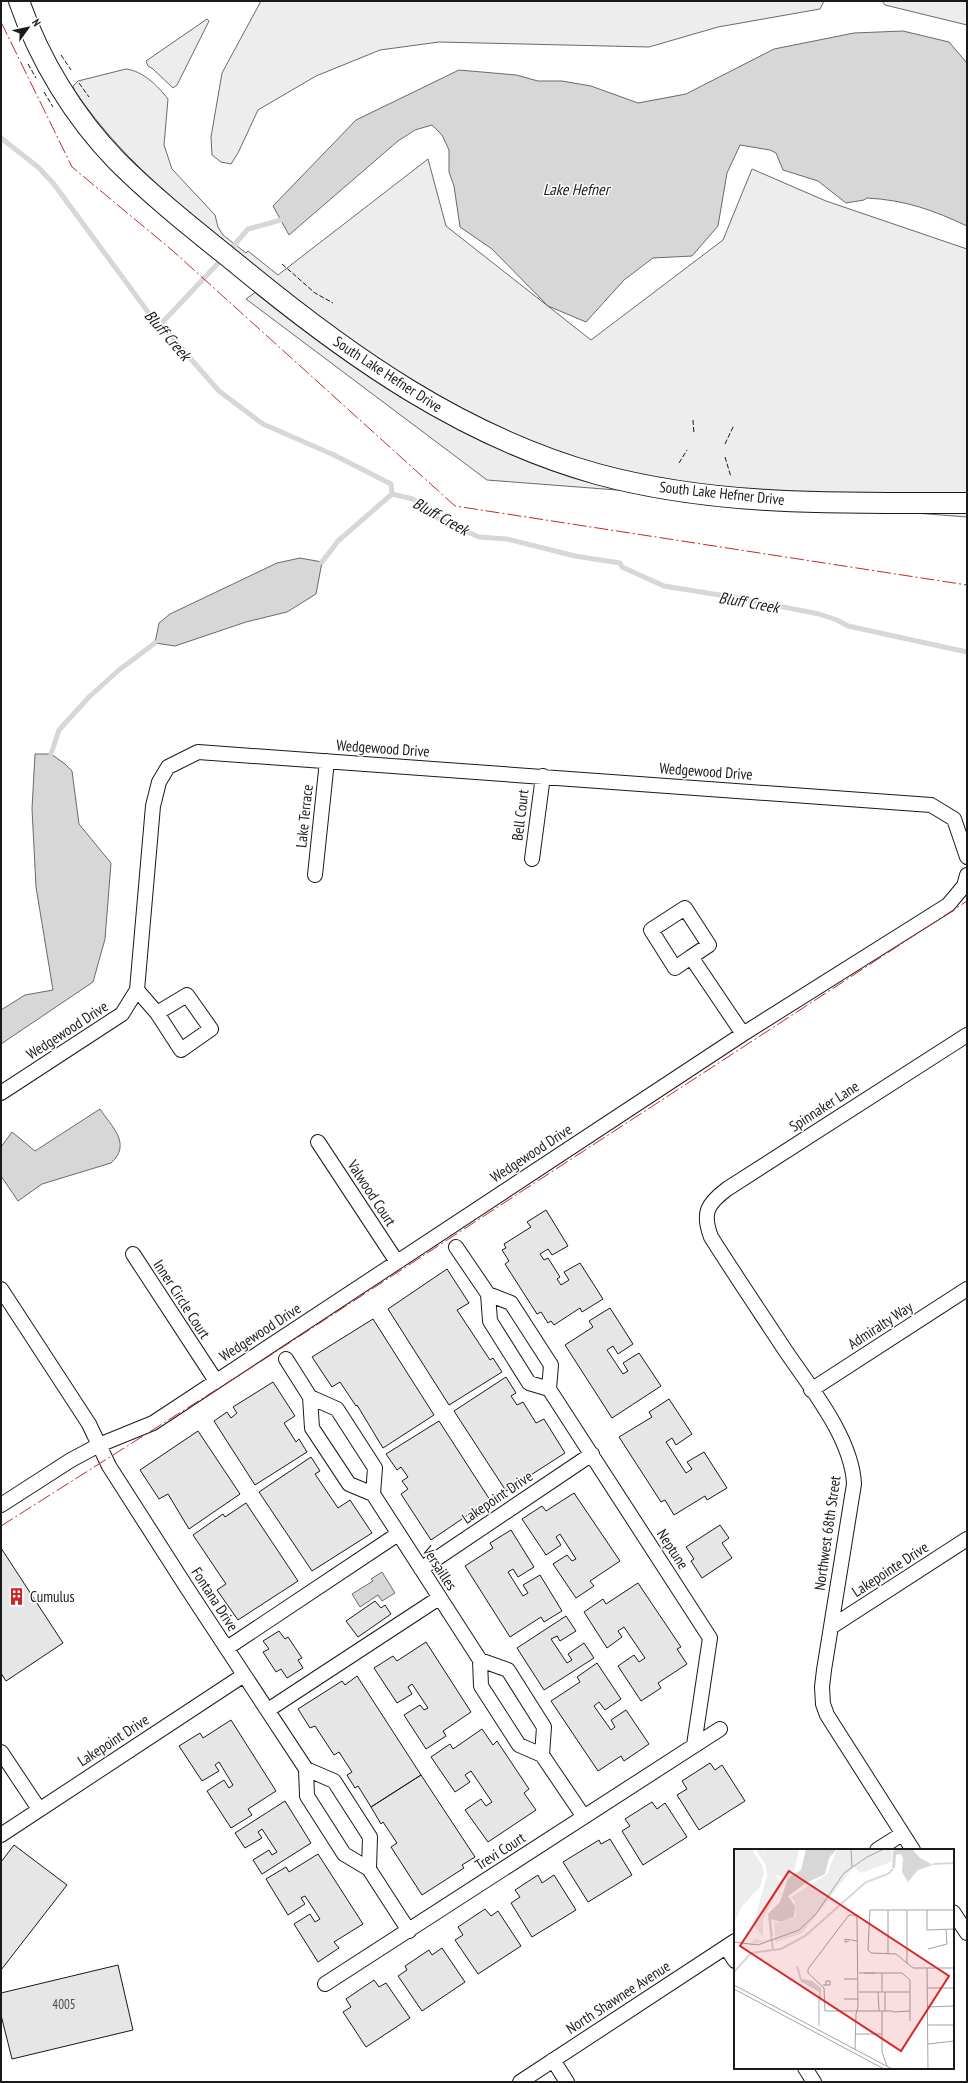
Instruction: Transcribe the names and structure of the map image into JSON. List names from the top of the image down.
{
  "streets": {
    "street": [
      "South Lake Hefner Drive",
      "Wedgewood Drive",
      "Bell Court",
      "Lake Terrace",
      "Spinnaker Lane",
      "Valwood Court",
      "Inner Circle Court",
      "Admiralty Way",
      "Lakepoint Drive",
      "Northwest 68th Street",
      "Neptune",
      "Versailles",
      "Lakepointe Drive",
      "Fontana Drive",
      "Trevi Court",
      "North Shawnee Avenue"
    ]
  },
  "crossings": [
    ["Wedgewood Drive", "Bell Court"],
    ["Wedgewood Drive", "Lake Terrace"],
    ["Wedgewood Drive", "Valwood Court"],
    ["Wedgewood Drive", "Inner Circle Court"],
    ["Wedgewood Drive", "Fontana Drive"],
    ["Spinnaker Lane", "Northwest 68th Street"],
    ["Admiralty Way", "Northwest 68th Street"],
    ["Lakepoint Drive", "Neptune"],
    ["Lakepoint Drive", "Versailles"],
    ["Lakepoint Drive", "Fontana Drive"],
    ["Northwest 68th Street", "Lakepointe Drive"],
    ["Neptune", "Trevi Court"]
  ],
  "water": ["Lake Hefner", "Bluff Creek"],
  "places": {
    "building": ["Cumulus"]
  },
  "house_numbers": ["4005"],
  "north": "top right"
}
